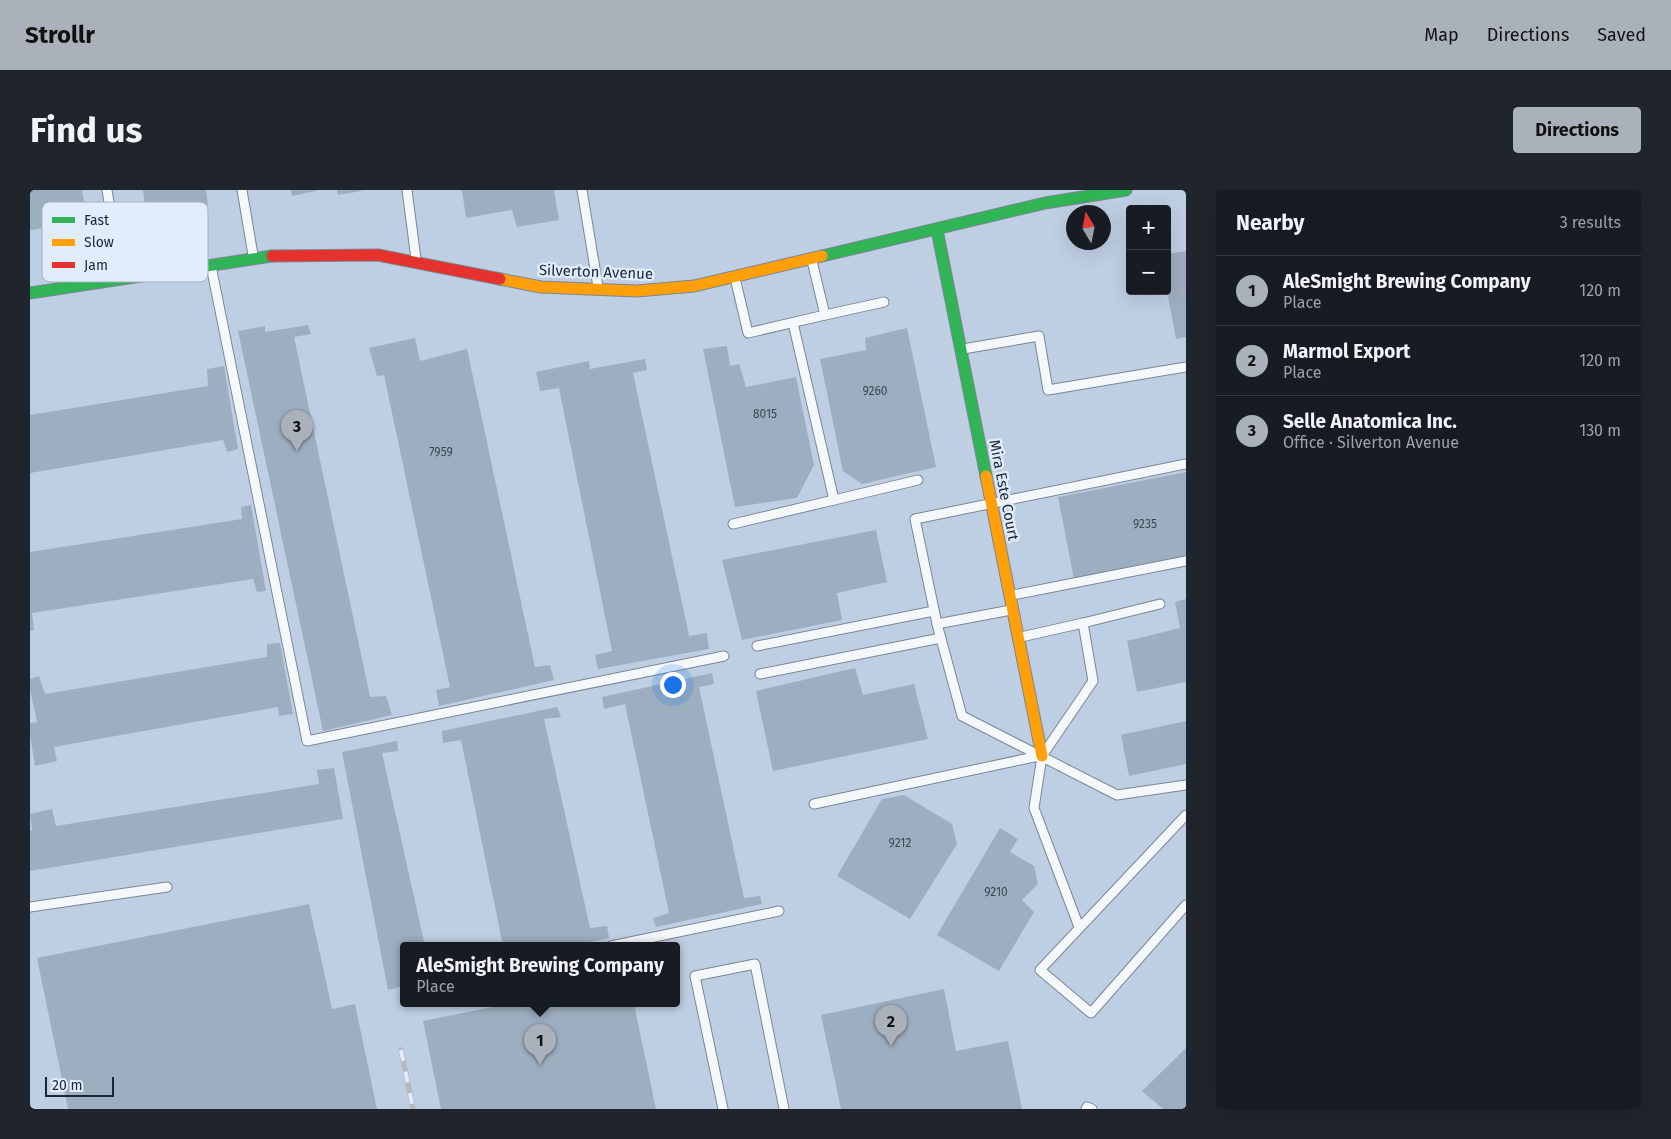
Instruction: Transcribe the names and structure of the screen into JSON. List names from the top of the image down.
{
  "streets": {
    "street": ["Silverton Avenue", "Mira Este Court"]
  },
  "crossings": [
    ["Silverton Avenue", "Mira Este Court"]
  ],
  "house_numbers": [
    "9260",
    "8015",
    "7959",
    "9235",
    "9212",
    "9210"
  ],
  "legend": ["Fast", "Slow", "Jam"],
  "scale_bar": "20 m",
  "north": "top",
  "page": {
    "header": "Strollr",
    "nav": ["Map", "Directions", "Saved"],
    "buttons": "Directions",
    "title": "Find us",
    "heading": ["Nearby", "3 results"],
    "map_buttons": ["+", "−"],
    "list": [
      {
        "mark": "1",
        "name": "AleSmight Brewing Company",
        "note": "Place",
        "value": "120 m"
      },
      {
        "mark": "2",
        "name": "Marmol Export",
        "note": "Place",
        "value": "120 m"
      },
      {
        "mark": "3",
        "name": "Selle Anatomica Inc.",
        "note": "Office · Silverton Avenue",
        "value": "130 m"
      }
    ],
    "pins": ["3", "2", "1"],
    "popup": ["AleSmight Brewing Company", "Place"],
    "scale": "20 m"
  }
}
